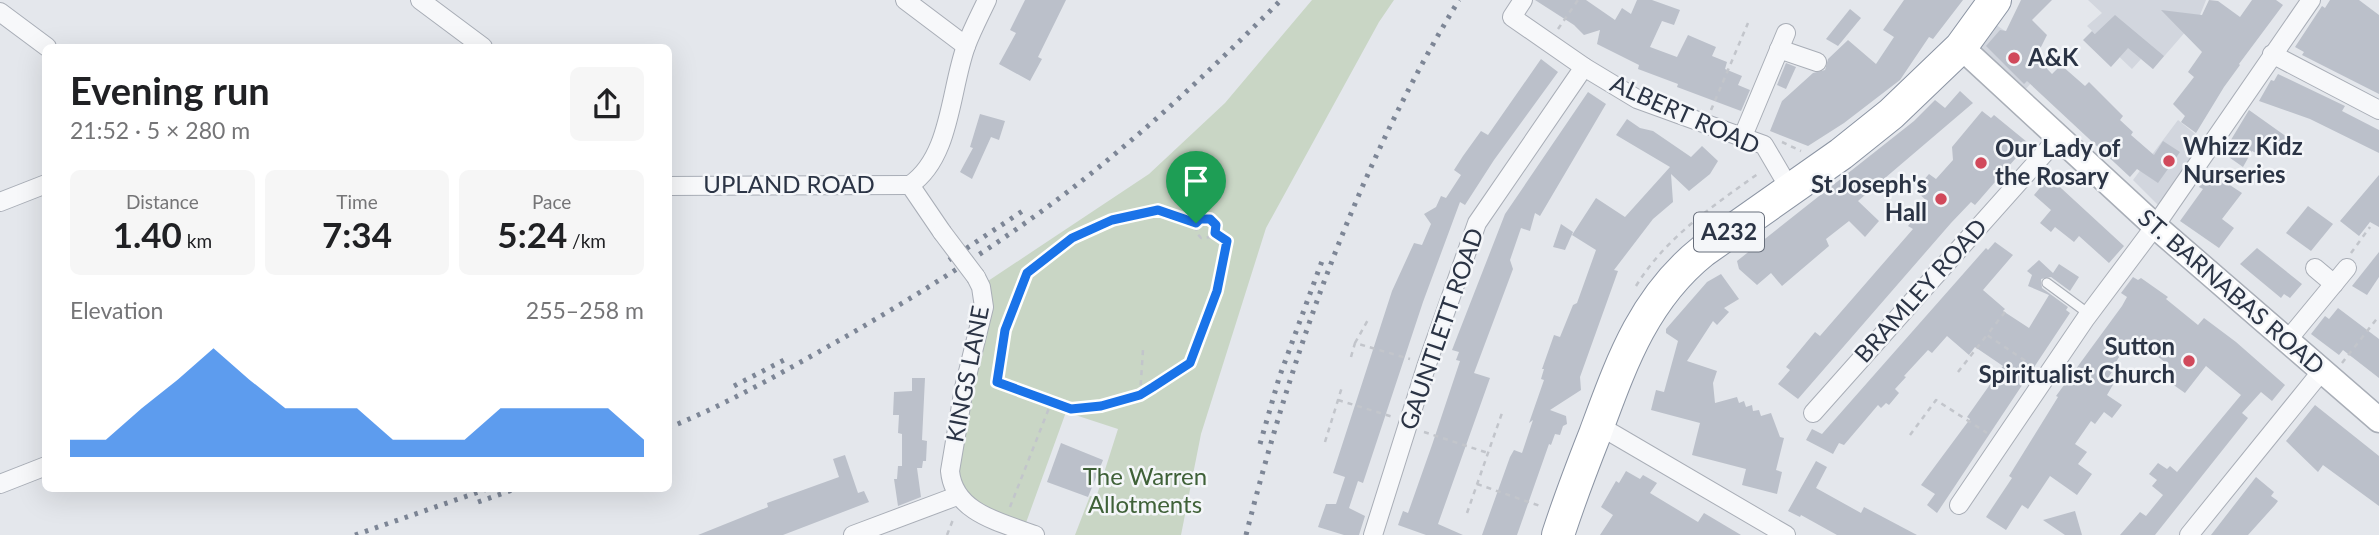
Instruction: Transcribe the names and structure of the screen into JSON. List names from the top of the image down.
{
  "streets": {
    "highway": ["A232"],
    "street": [
      "ALBERT ROAD",
      "UPLAND ROAD",
      "BRAMLEY ROAD",
      "ST. BARNABAS ROAD",
      "GAUNTLETT ROAD",
      "KINGS LANE"
    ]
  },
  "crossings": [
    ["ALBERT ROAD", "A232"],
    ["ALBERT ROAD", "GAUNTLETT ROAD"],
    ["UPLAND ROAD", "KINGS LANE"],
    ["A232", "ST. BARNABAS ROAD"],
    ["BRAMLEY ROAD", "ST. BARNABAS ROAD"]
  ],
  "parks": ["The Warren Allotments"],
  "places": [
    "A&K",
    "Whizz Kidz Nurseries",
    "Our Lady of the Rosary",
    "St Joseph's Hall",
    "Sutton Spiritualist Church"
  ],
  "page": {
    "heading": ["Evening run", "21:52 · 5 × 280 m"],
    "stats": [
      ["Distance", "1.40 km"],
      ["Time", "7:34"],
      ["Pace", "5:24 /km"]
    ],
    "chart": ["Elevation", "255–258 m"]
  }
}
